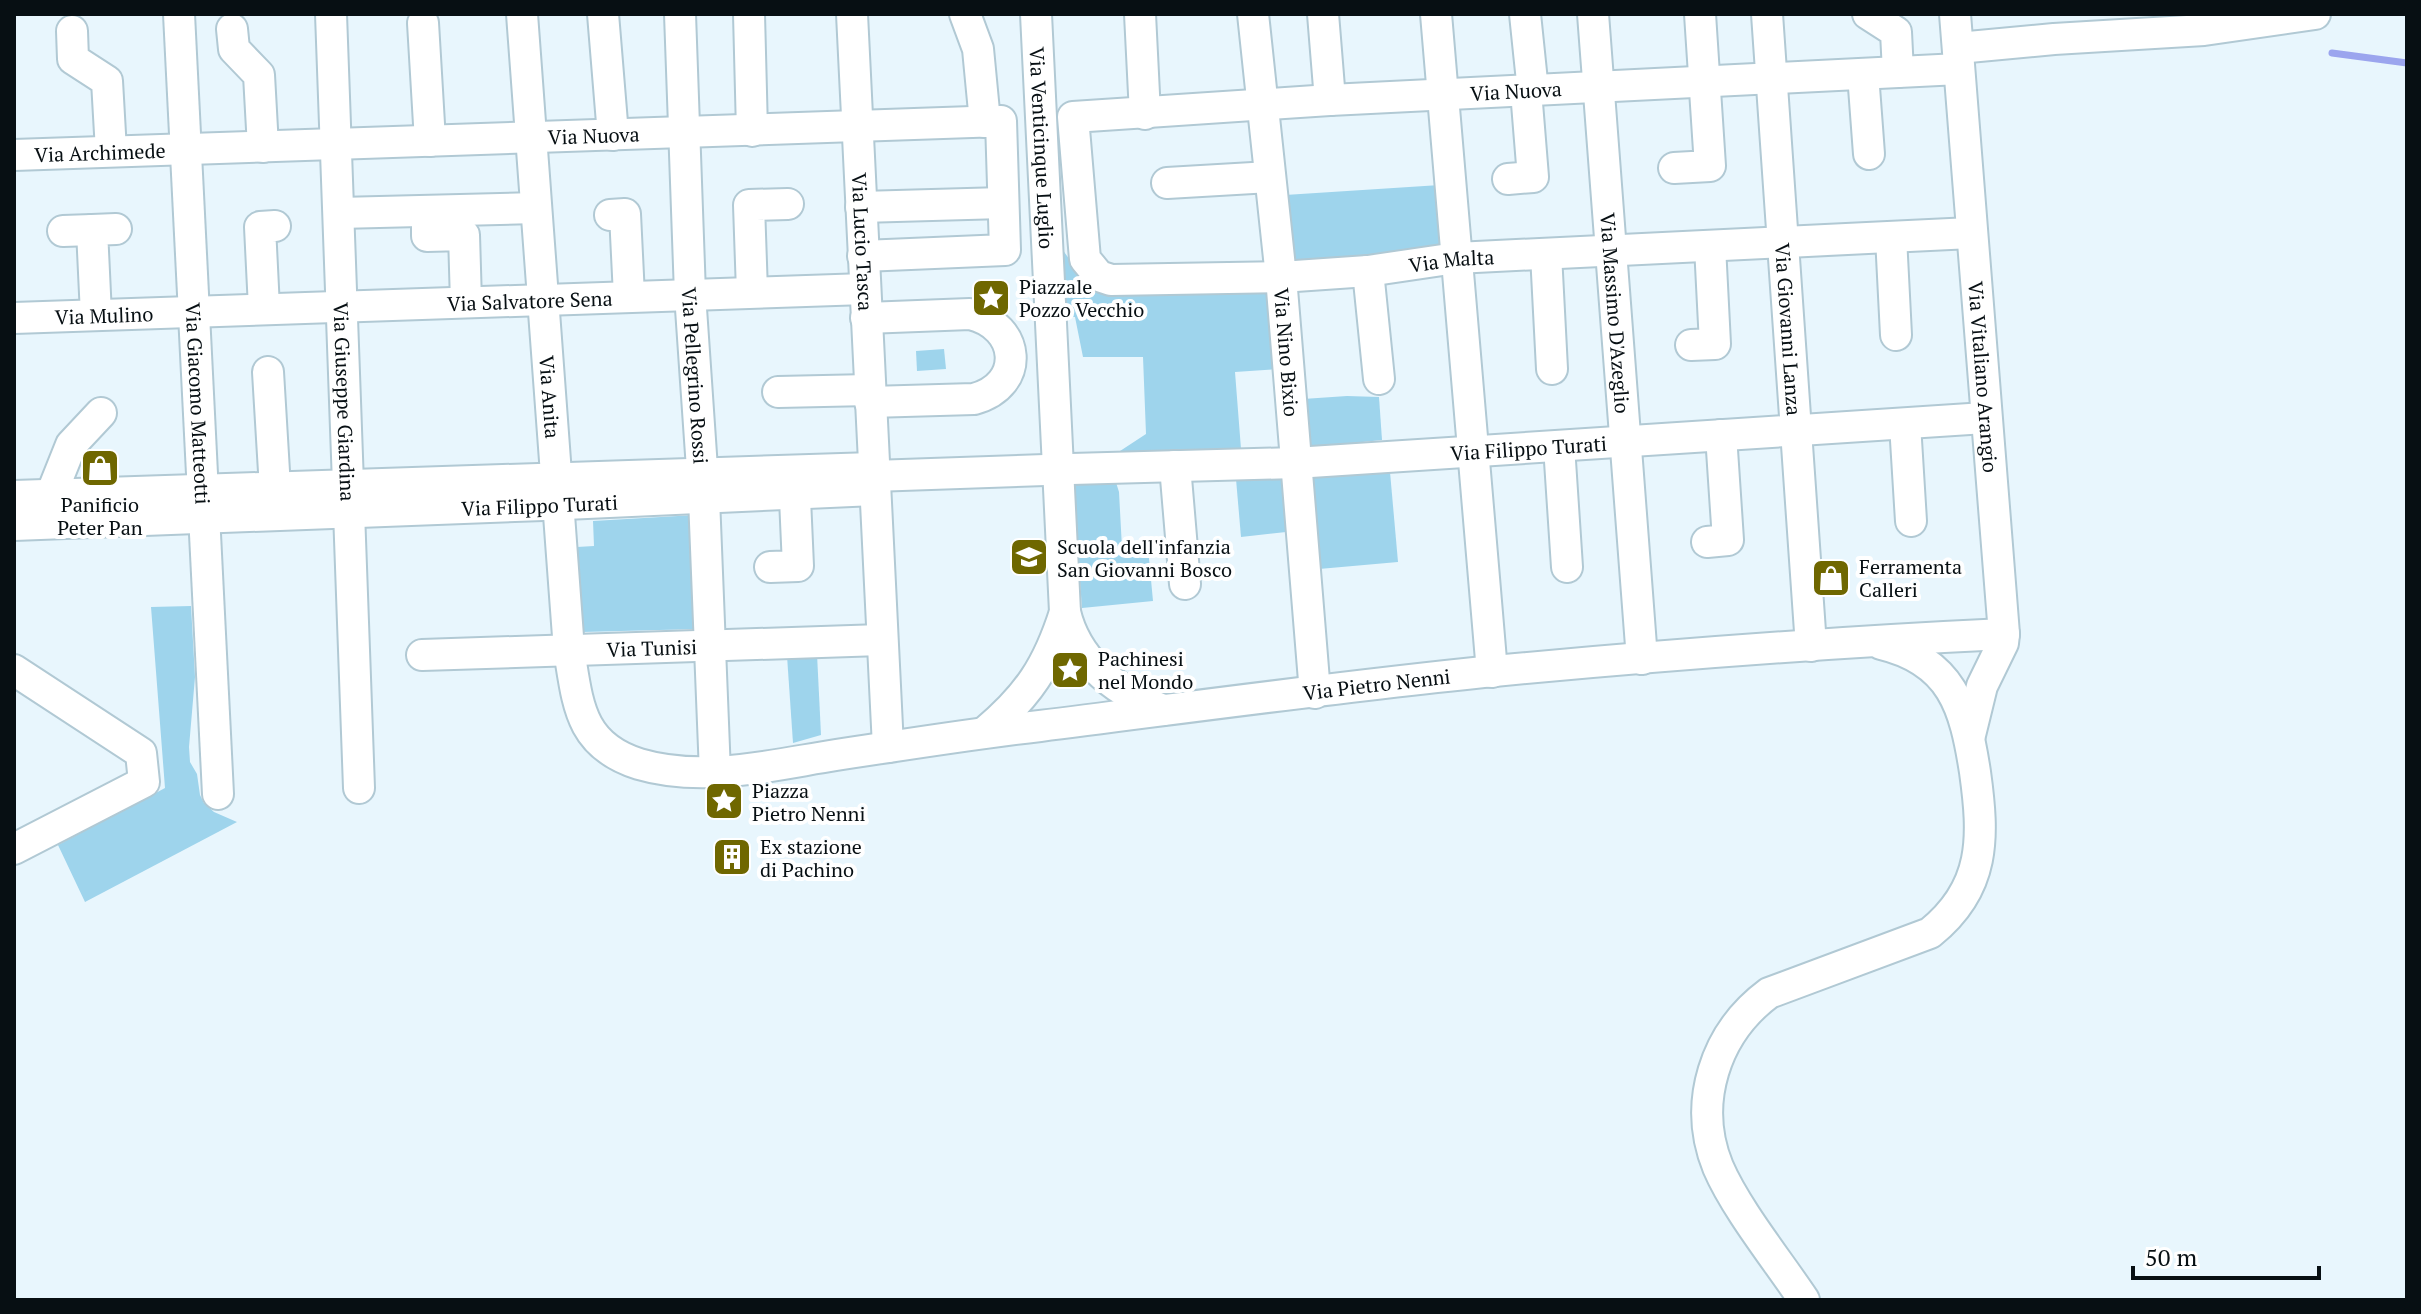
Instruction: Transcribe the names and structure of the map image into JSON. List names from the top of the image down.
{
  "streets": {
    "street": [
      "Via Nuova",
      "Via Venticinque Luglio",
      "Via Archimede",
      "Via Lucio Tasca",
      "Via Malta",
      "Via Salvatore Sena",
      "Via Massimo D'Azeglio",
      "Via Mulino",
      "Via Giovanni Lanza",
      "Via Nino Bixio",
      "Via Pellegrino Rossi",
      "Via Vitaliano Arangio",
      "Via Anita",
      "Via Giuseppe Giardina",
      "Via Giacomo Matteotti",
      "Via Filippo Turati",
      "Via Tunisi",
      "Via Pietro Nenni"
    ]
  },
  "crossings": [
    ["Via Nuova", "Via Archimede"],
    ["Via Nuova", "Via Lucio Tasca"],
    ["Via Nuova", "Via Malta"],
    ["Via Nuova", "Via Massimo D'Azeglio"],
    ["Via Nuova", "Via Giovanni Lanza"],
    ["Via Nuova", "Via Nino Bixio"],
    ["Via Nuova", "Via Pellegrino Rossi"],
    ["Via Nuova", "Via Vitaliano Arangio"],
    ["Via Nuova", "Via Anita"],
    ["Via Nuova", "Via Giuseppe Giardina"],
    ["Via Nuova", "Via Giacomo Matteotti"],
    ["Via Venticinque Luglio", "Via Pietro Nenni"],
    ["Via Archimede", "Via Giacomo Matteotti"],
    ["Via Lucio Tasca", "Via Salvatore Sena"],
    ["Via Lucio Tasca", "Via Filippo Turati"],
    ["Via Lucio Tasca", "Via Tunisi"],
    ["Via Lucio Tasca", "Via Pietro Nenni"],
    ["Via Malta", "Via Massimo D'Azeglio"],
    ["Via Malta", "Via Giovanni Lanza"],
    ["Via Malta", "Via Nino Bixio"],
    ["Via Malta", "Via Vitaliano Arangio"],
    ["Via Salvatore Sena", "Via Mulino"],
    ["Via Salvatore Sena", "Via Pellegrino Rossi"],
    ["Via Salvatore Sena", "Via Anita"],
    ["Via Salvatore Sena", "Via Giuseppe Giardina"],
    ["Via Salvatore Sena", "Via Giacomo Matteotti"],
    ["Via Massimo D'Azeglio", "Via Filippo Turati"],
    ["Via Massimo D'Azeglio", "Via Pietro Nenni"],
    ["Via Mulino", "Via Giacomo Matteotti"],
    ["Via Giovanni Lanza", "Via Filippo Turati"],
    ["Via Giovanni Lanza", "Via Pietro Nenni"],
    ["Via Nino Bixio", "Via Filippo Turati"],
    ["Via Nino Bixio", "Via Pietro Nenni"],
    ["Via Pellegrino Rossi", "Via Filippo Turati"],
    ["Via Pellegrino Rossi", "Via Tunisi"],
    ["Via Pellegrino Rossi", "Via Pietro Nenni"],
    ["Via Vitaliano Arangio", "Via Filippo Turati"],
    ["Via Vitaliano Arangio", "Via Pietro Nenni"],
    ["Via Anita", "Via Filippo Turati"],
    ["Via Anita", "Via Tunisi"],
    ["Via Anita", "Via Pietro Nenni"],
    ["Via Giuseppe Giardina", "Via Filippo Turati"],
    ["Via Giacomo Matteotti", "Via Filippo Turati"]
  ],
  "places": {
    "place": ["Piazzale Pozzo Vecchio", "Pachinesi nel Mondo", "Piazza Pietro Nenni"],
    "shop": ["Panificio Peter Pan", "Ferramenta Calleri"],
    "school or university": ["Scuola dell'infanzia San Giovanni Bosco"],
    "building": ["Ex stazione di Pachino"]
  },
  "scale_bar": "50 m"
}
